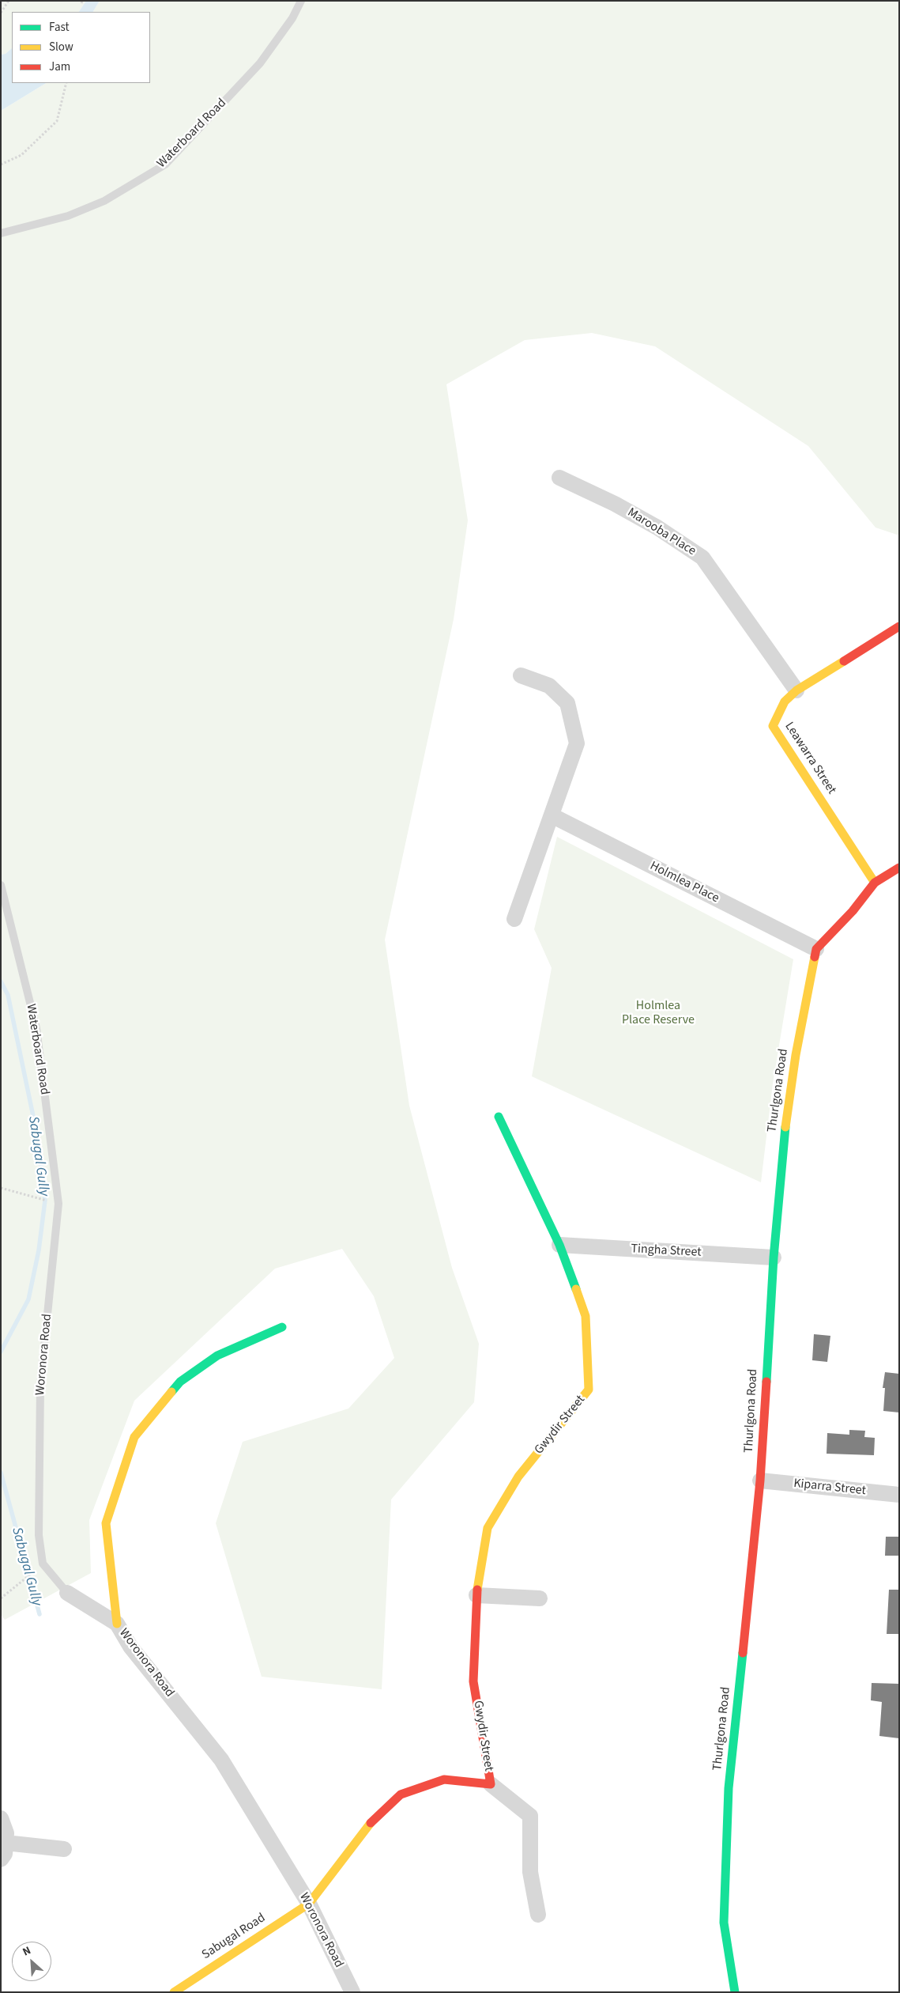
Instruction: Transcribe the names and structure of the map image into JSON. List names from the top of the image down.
{
  "streets": {
    "street": [
      "Marooba Place",
      "Leawarra Street",
      "Holmlea Place",
      "Thurlgona Road",
      "Tingha Street",
      "Woronora Road",
      "Gwydir Street",
      "Kiparra Street",
      "Sabugal Road"
    ],
    "lane": ["Waterboard Road"]
  },
  "crossings": [
    ["Waterboard Road", "Woronora Road"],
    ["Marooba Place", "Leawarra Street"],
    ["Holmlea Place", "Thurlgona Road"],
    ["Thurlgona Road", "Tingha Street"],
    ["Thurlgona Road", "Kiparra Street"],
    ["Tingha Street", "Gwydir Street"],
    ["Woronora Road", "Gwydir Street"],
    ["Woronora Road", "Sabugal Road"],
    ["Gwydir Street", "Sabugal Road"]
  ],
  "water": ["Sabugal Gully"],
  "parks": ["Holmlea Place Reserve"],
  "legend": ["Fast", "Slow", "Jam"],
  "north": "top left"
}
